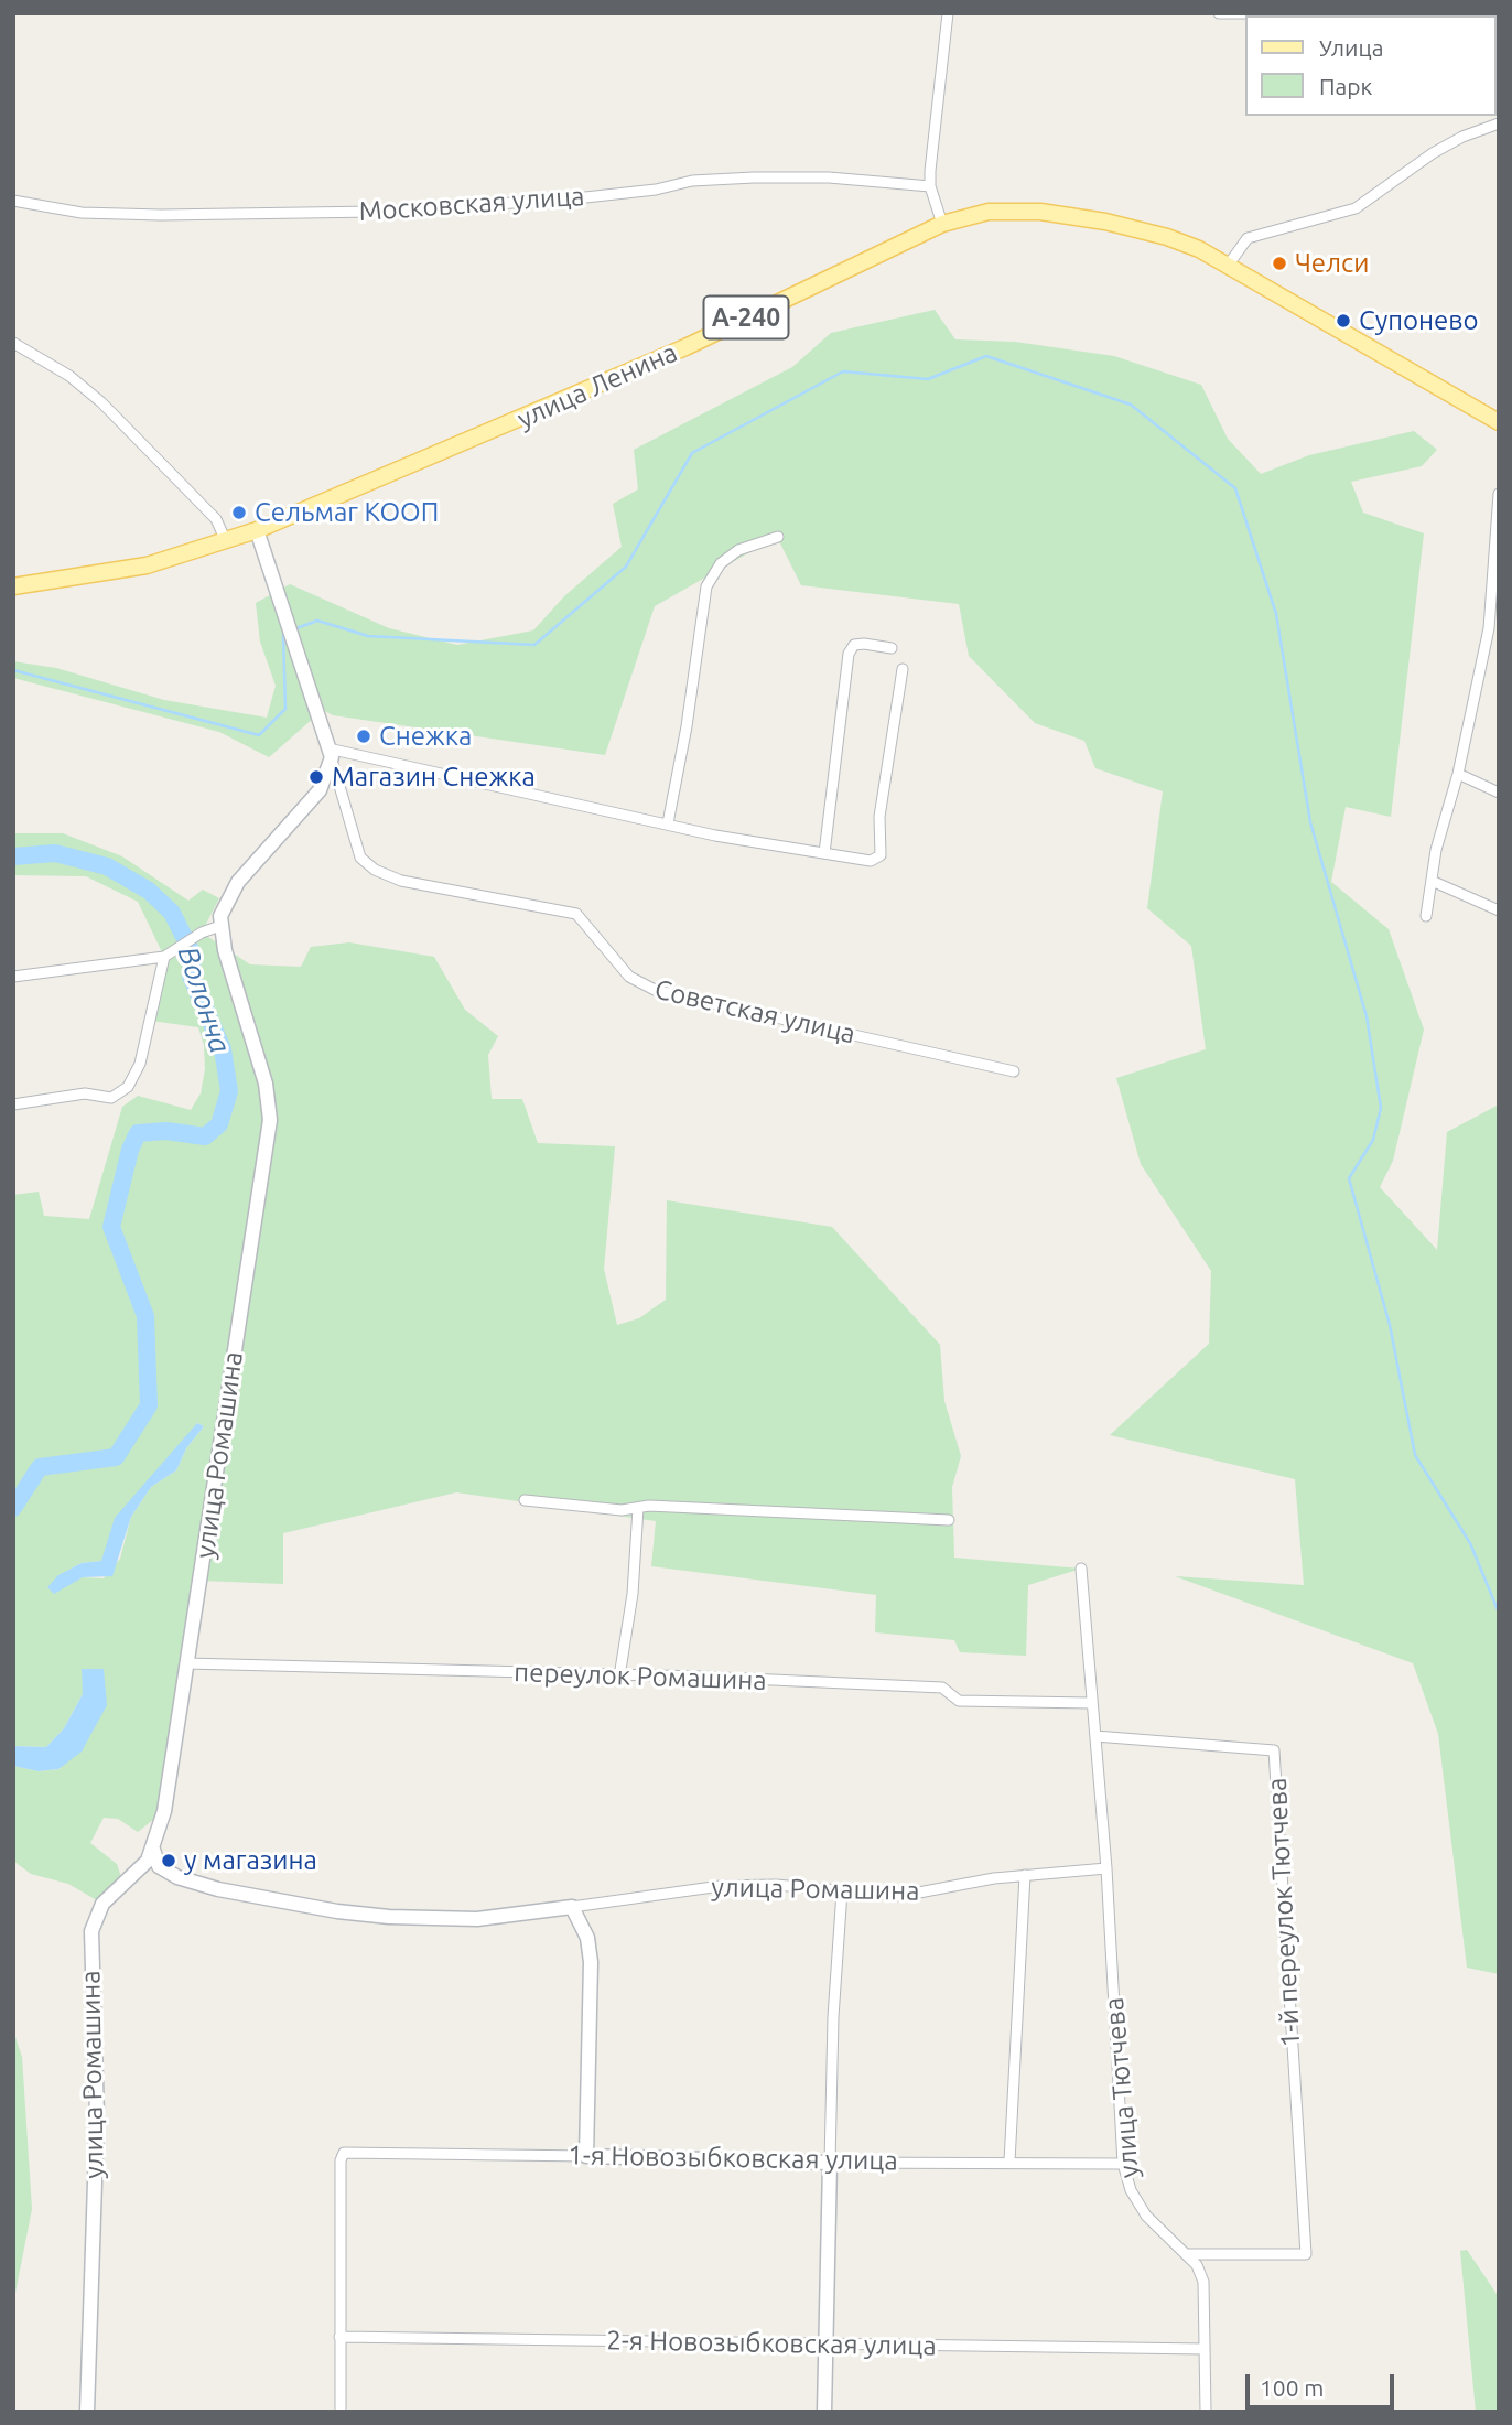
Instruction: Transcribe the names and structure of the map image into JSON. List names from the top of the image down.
{
  "streets": {
    "main road": ["А-240", "улица Ленина"],
    "street": [
      "Московская улица",
      "Советская улица",
      "улица Ромашина",
      "переулок Ромашина",
      "1-й переулок Тютчева",
      "улица Тютчева",
      "1-я Новозыбковская улица",
      "2-я Новозыбковская улица"
    ]
  },
  "crossings": [
    ["улица Ромашина", "переулок Ромашина"],
    ["улица Ромашина", "улица Тютчева"],
    ["переулок Ромашина", "улица Тютчева"],
    ["1-й переулок Тютчева", "улица Тютчева"],
    ["улица Тютчева", "1-я Новозыбковская улица"],
    ["улица Тютчева", "2-я Новозыбковская улица"],
    ["1-я Новозыбковская улица", "2-я Новозыбковская улица"]
  ],
  "water": ["Волонча"],
  "places": [
    "Челси",
    "Супонево",
    "Сельмаг КООП",
    "Снежка",
    "Магазин Снежка",
    "у магазина"
  ],
  "legend": ["Улица", "Парк"],
  "scale_bar": "100 m"
}
